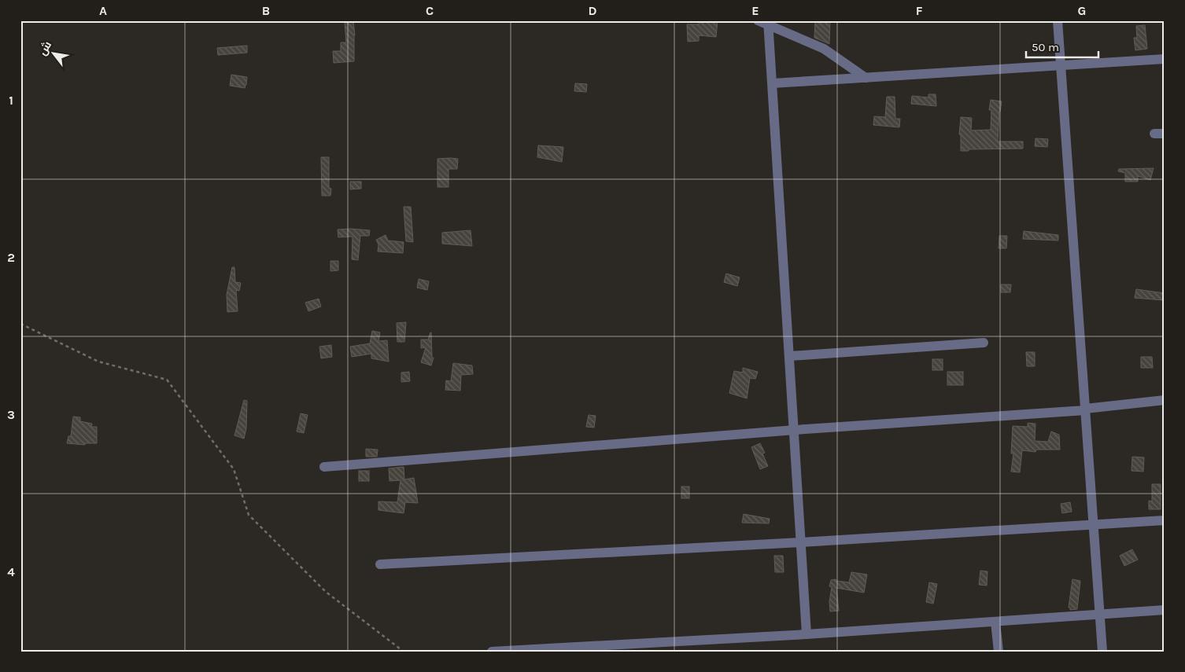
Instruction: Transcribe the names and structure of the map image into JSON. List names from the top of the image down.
{
  "scale_bar": "50 m",
  "north": "top left",
  "grid": {
    "columns": [
      "A",
      "B",
      "C",
      "D",
      "E",
      "F",
      "G"
    ],
    "rows": [
      "1",
      "2",
      "3",
      "4"
    ]
  }
}
